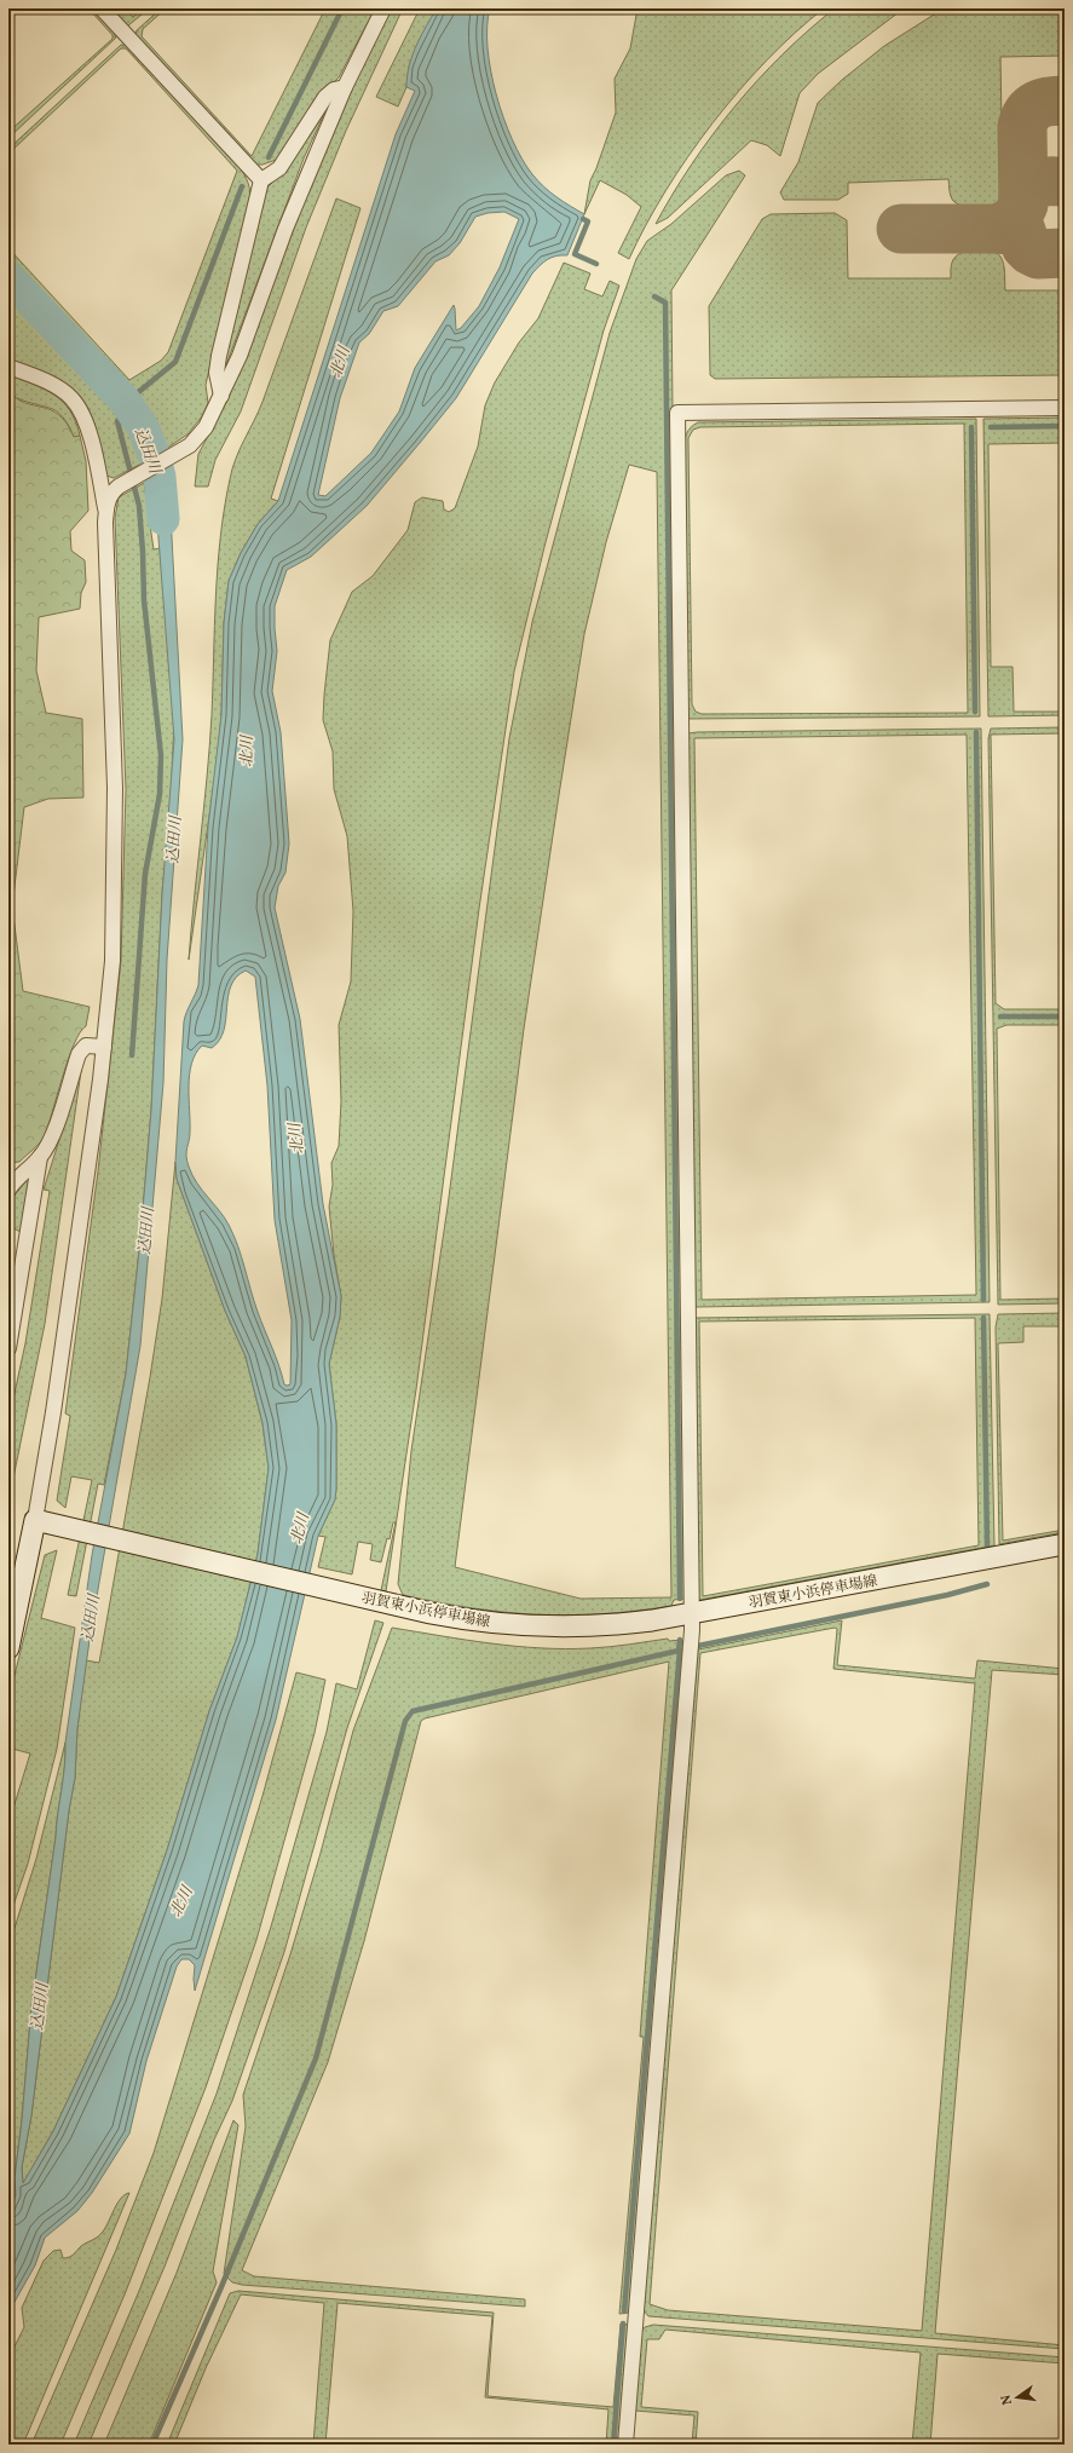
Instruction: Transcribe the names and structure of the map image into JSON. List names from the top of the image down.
{
  "streets": {
    "main road": ["羽賀東小浜停車場線"]
  },
  "water": ["北川", "込田川"],
  "north": "left"
}
